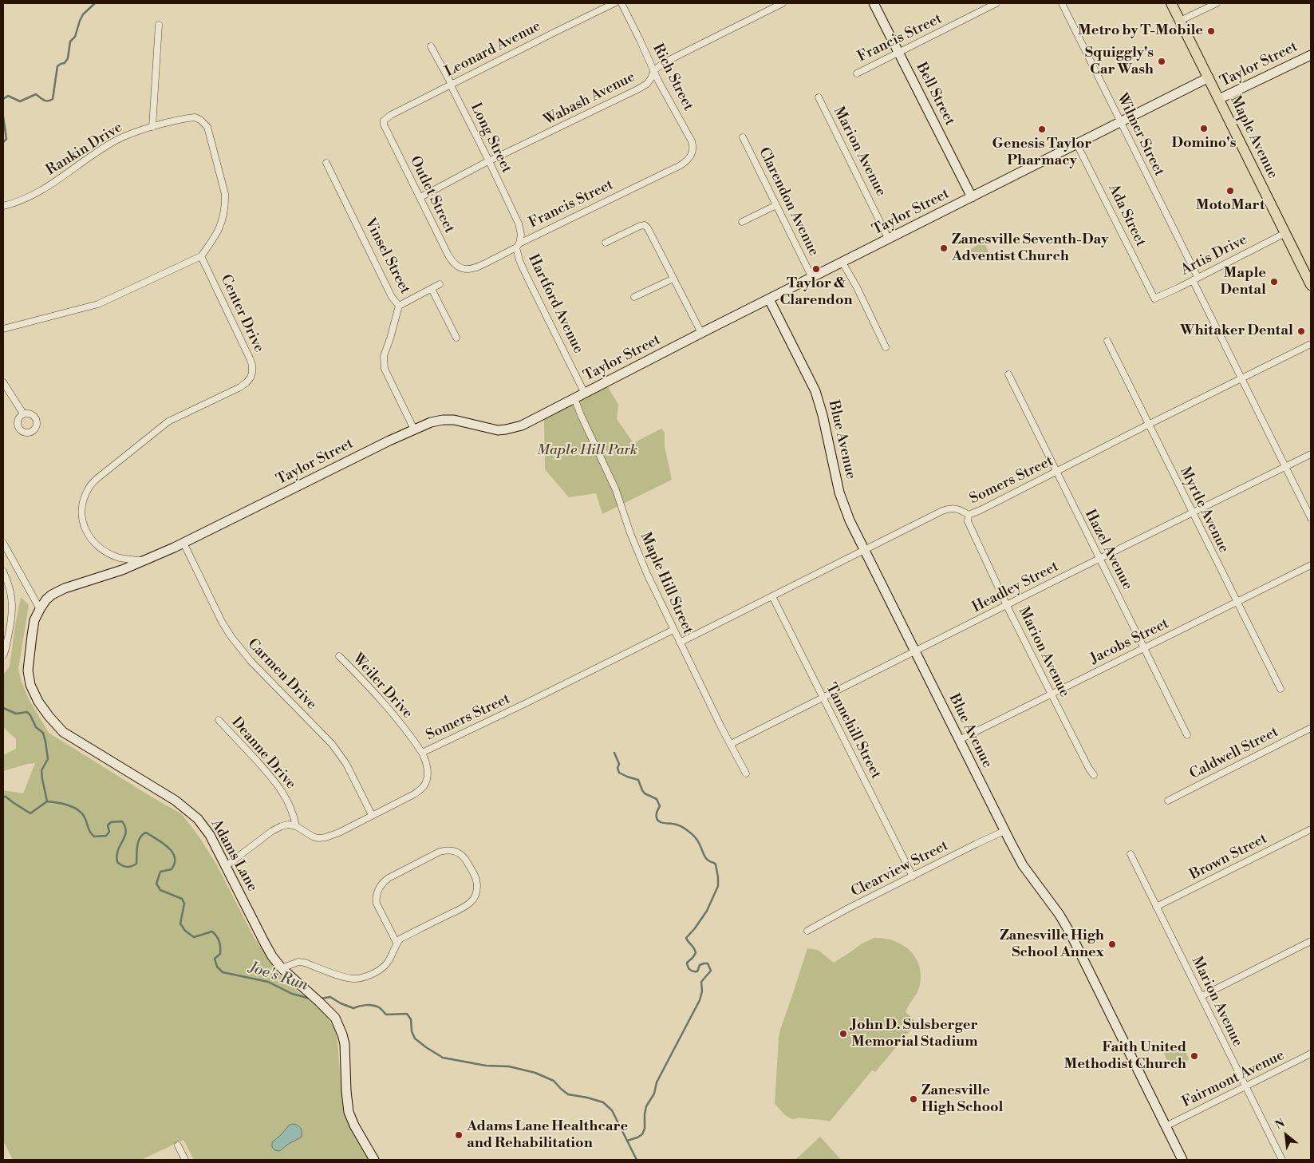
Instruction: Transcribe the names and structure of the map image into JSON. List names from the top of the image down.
{
  "streets": {
    "main road": ["Maple Avenue"],
    "street": [
      "Francis Street",
      "Leonard Avenue",
      "Taylor Street",
      "Rich Street",
      "Bell Street",
      "Wabash Avenue",
      "Wilmer Street",
      "Long Street",
      "Rankin Drive",
      "Marion Avenue",
      "Outlet Street",
      "Clarendon Avenue",
      "Ada Street",
      "Artis Drive",
      "Vinsel Street",
      "Hartford Avenue",
      "Center Drive",
      "Blue Avenue",
      "Somers Street",
      "Myrtle Avenue",
      "Hazel Avenue",
      "Maple Hill Street",
      "Headley Street",
      "Jacobs Street",
      "Carmen Drive",
      "Weiler Drive",
      "Tannehill Street",
      "Deanne Drive",
      "Caldwell Street",
      "Adams Lane",
      "Brown Street",
      "Clearview Street",
      "Fairmont Avenue"
    ]
  },
  "crossings": [
    ["Francis Street", "Rich Street"],
    ["Francis Street", "Bell Street"],
    ["Francis Street", "Long Street"],
    ["Francis Street", "Outlet Street"],
    ["Francis Street", "Hartford Avenue"],
    ["Leonard Avenue", "Long Street"],
    ["Leonard Avenue", "Outlet Street"],
    ["Taylor Street", "Bell Street"],
    ["Taylor Street", "Wilmer Street"],
    ["Taylor Street", "Maple Avenue"],
    ["Taylor Street", "Marion Avenue"],
    ["Taylor Street", "Clarendon Avenue"],
    ["Taylor Street", "Ada Street"],
    ["Taylor Street", "Vinsel Street"],
    ["Taylor Street", "Hartford Avenue"],
    ["Taylor Street", "Center Drive"],
    ["Taylor Street", "Blue Avenue"],
    ["Taylor Street", "Maple Hill Street"],
    ["Taylor Street", "Carmen Drive"],
    ["Taylor Street", "Adams Lane"],
    ["Rich Street", "Wabash Avenue"],
    ["Wabash Avenue", "Long Street"],
    ["Wabash Avenue", "Outlet Street"],
    ["Wilmer Street", "Artis Drive"],
    ["Wilmer Street", "Somers Street"],
    ["Wilmer Street", "Headley Street"],
    ["Maple Avenue", "Artis Drive"],
    ["Long Street", "Hartford Avenue"],
    ["Rankin Drive", "Center Drive"],
    ["Marion Avenue", "Somers Street"],
    ["Marion Avenue", "Headley Street"],
    ["Marion Avenue", "Jacobs Street"],
    ["Marion Avenue", "Brown Street"],
    ["Marion Avenue", "Fairmont Avenue"],
    ["Ada Street", "Artis Drive"],
    ["Blue Avenue", "Somers Street"],
    ["Blue Avenue", "Headley Street"],
    ["Blue Avenue", "Jacobs Street"],
    ["Blue Avenue", "Clearview Street"],
    ["Blue Avenue", "Fairmont Avenue"],
    ["Somers Street", "Myrtle Avenue"],
    ["Somers Street", "Hazel Avenue"],
    ["Somers Street", "Maple Hill Street"],
    ["Somers Street", "Carmen Drive"],
    ["Somers Street", "Weiler Drive"],
    ["Somers Street", "Tannehill Street"],
    ["Somers Street", "Deanne Drive"],
    ["Myrtle Avenue", "Headley Street"],
    ["Myrtle Avenue", "Jacobs Street"],
    ["Hazel Avenue", "Headley Street"],
    ["Hazel Avenue", "Jacobs Street"],
    ["Maple Hill Street", "Headley Street"],
    ["Headley Street", "Tannehill Street"],
    ["Tannehill Street", "Clearview Street"]
  ],
  "water": ["Joe's Run"],
  "parks": ["Maple Hill Park"],
  "places": [
    "Metro by T-Mobile",
    "Squiggly's Car Wash",
    "Domino's",
    "Genesis Taylor Pharmacy",
    "MotoMart",
    "Zanesville Seventh-Day Adventist Church",
    "Taylor & Clarendon",
    "Maple Dental",
    "Whitaker Dental",
    "Zanesville High School Annex",
    "John D. Sulsberger Memorial Stadium",
    "Faith United Methodist Church",
    "Zanesville High School",
    "Adams Lane Healthcare and Rehabilitation"
  ],
  "north": "top left"
}
